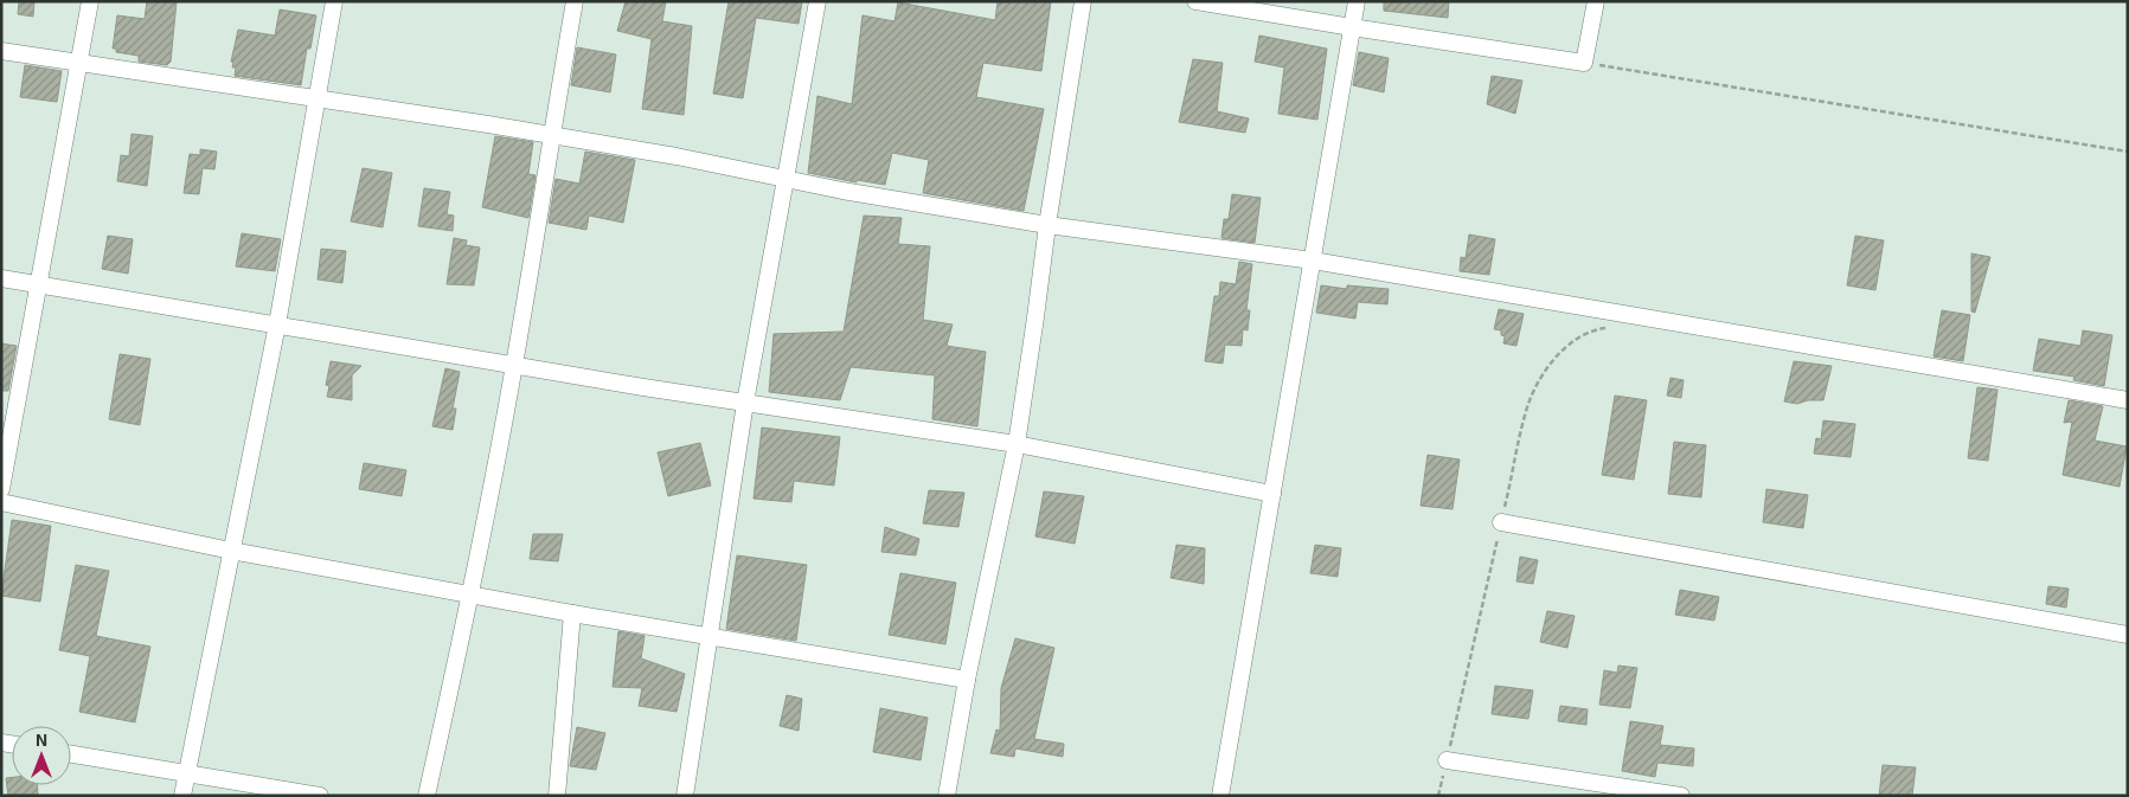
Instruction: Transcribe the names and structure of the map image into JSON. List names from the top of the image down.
{
  "north": "top"
}
